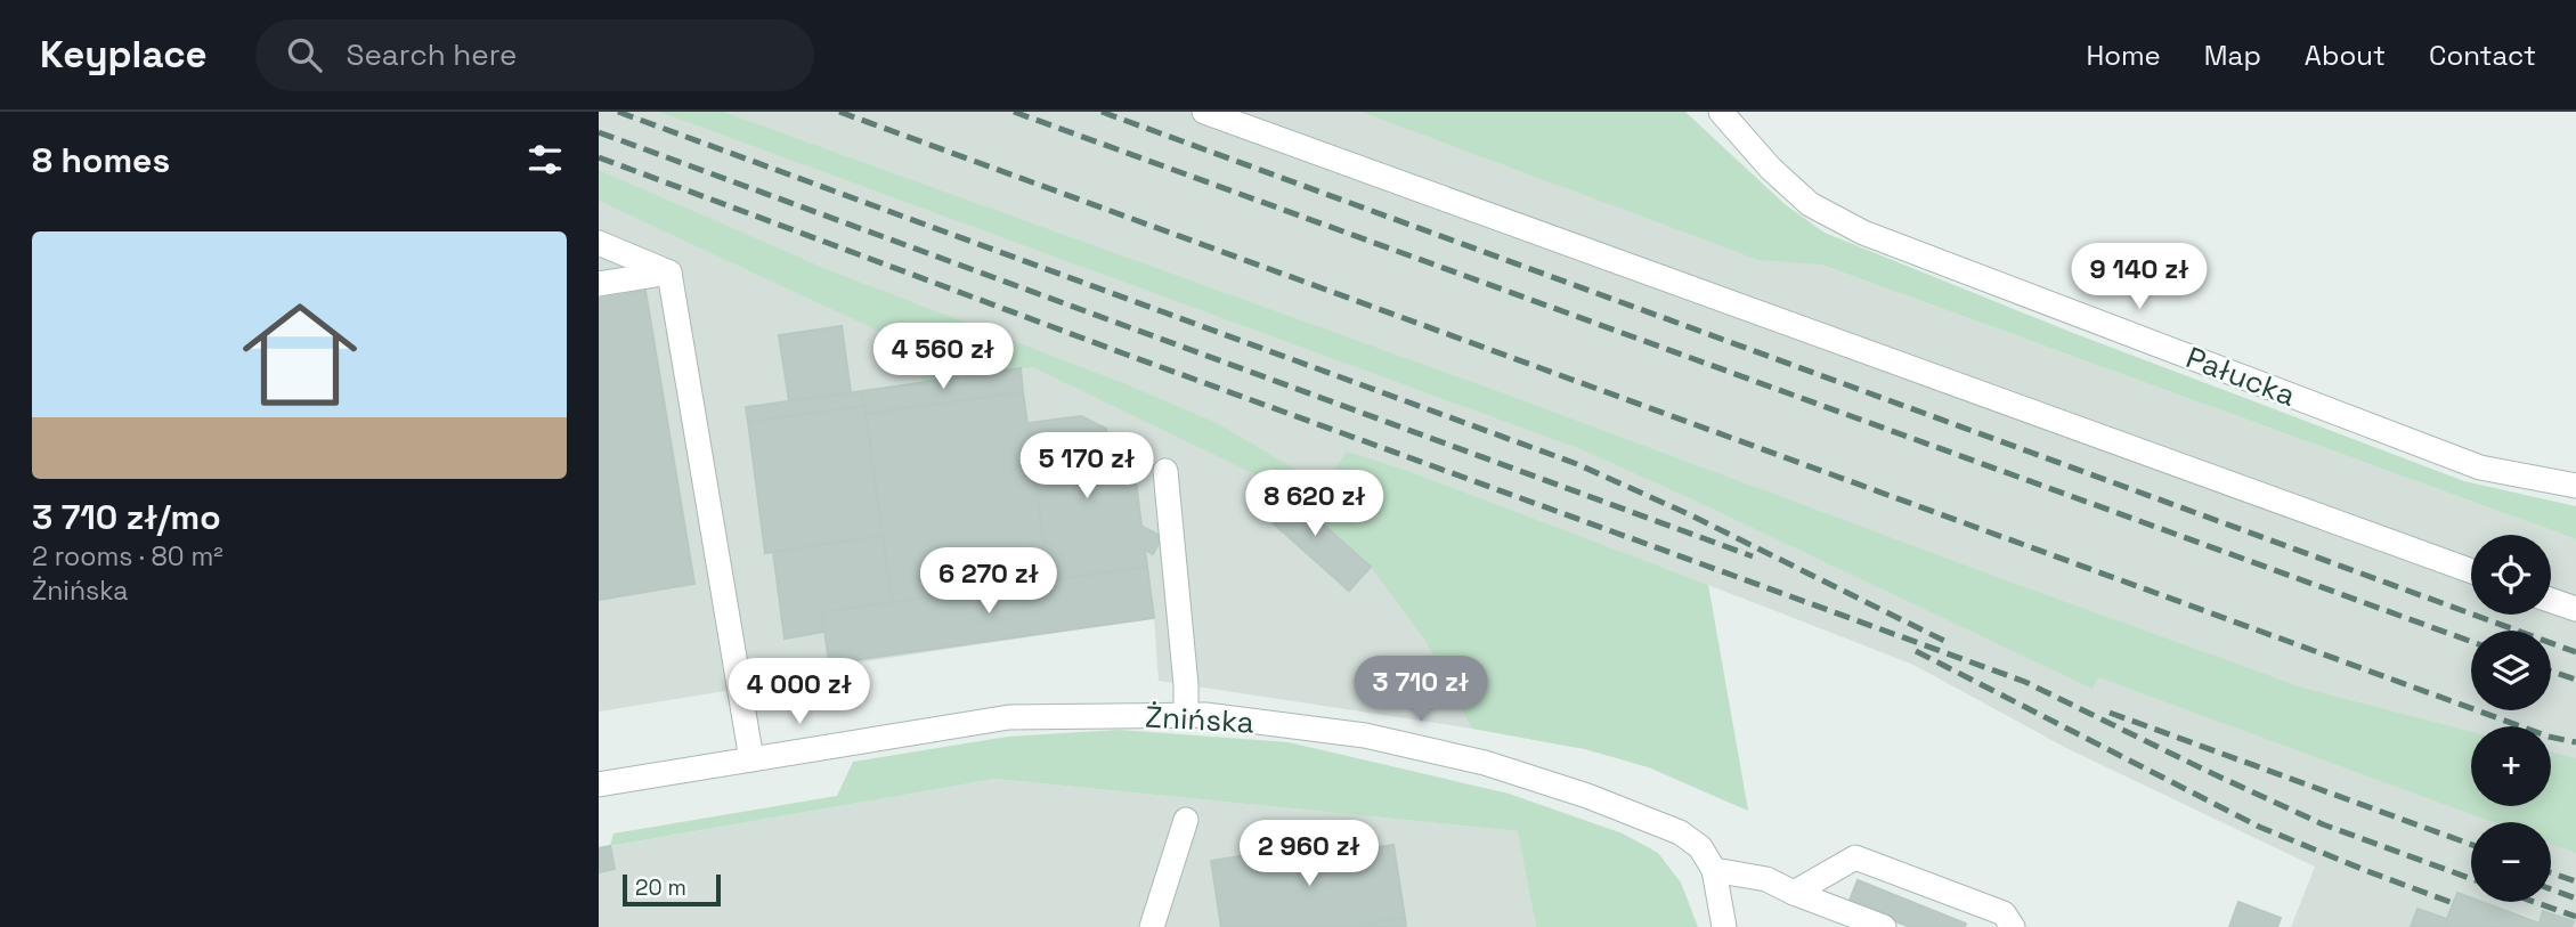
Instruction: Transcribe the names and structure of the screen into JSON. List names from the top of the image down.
{
  "streets": {
    "street": ["Pałucka", "Żnińska"]
  },
  "scale_bar": "20 m",
  "page": {
    "header": "Keyplace",
    "search": "Search here",
    "nav": [
      "Home",
      "Map",
      "About",
      "Contact"
    ],
    "heading": "8 homes",
    "list": [
      {
        "name": "3 710 zł/mo",
        "note": "2 rooms · 80 m² · Żnińska"
      }
    ],
    "price": [
      "9 140 zł",
      "4 560 zł",
      "5 170 zł",
      "8 620 zł",
      "6 270 zł",
      "3 710 zł",
      "4 000 zł",
      "2 960 zł"
    ],
    "map_buttons": ["+", "−"],
    "scale": "20 m"
  }
}
